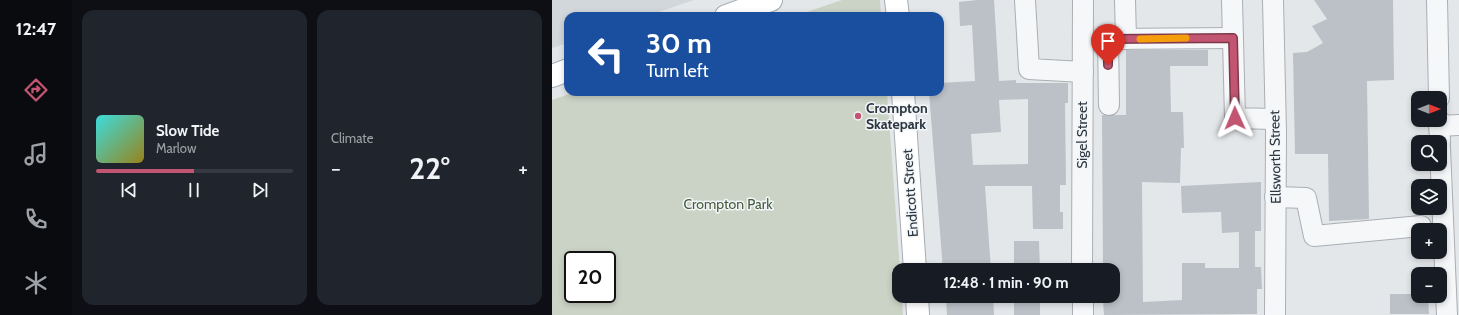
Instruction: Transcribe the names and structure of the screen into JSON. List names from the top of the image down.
{
  "streets": {
    "main road": ["Endicott Street"],
    "street": ["Sigel Street", "Ellsworth Street"]
  },
  "parks": ["Crompton Park"],
  "places": ["Crompton Skatepark"],
  "north": "right",
  "page": {
    "tabs": "12:47",
    "tile": "Climate",
    "turn": ["30 m", "Turn left"],
    "map_buttons": ["+", "−"],
    "song": ["Slow Tide", "Marlow"],
    "heat": ["−", "22°", "+"],
    "limit": "20",
    "trip": "12:48 · 1 min · 90 m"
  }
}
